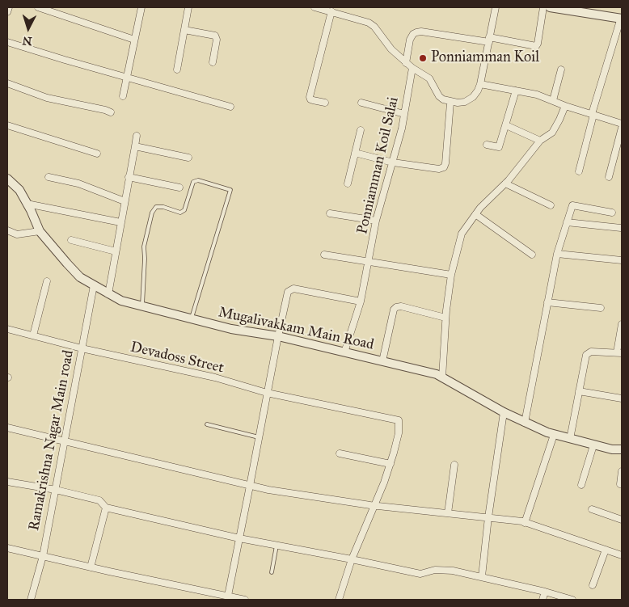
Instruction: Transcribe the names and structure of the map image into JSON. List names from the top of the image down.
{
  "streets": {
    "street": [
      "Ponniamman Koil Salai",
      "Mugalivakkam Main Road",
      "Devadoss Street",
      "Ramakrishna Nagar Main road"
    ]
  },
  "crossings": [
    ["Ponniamman Koil Salai", "Mugalivakkam Main Road"],
    ["Mugalivakkam Main Road", "Ramakrishna Nagar Main road"],
    ["Devadoss Street", "Ramakrishna Nagar Main road"]
  ],
  "places": ["Ponniamman Koil"],
  "north": "bottom"
}
